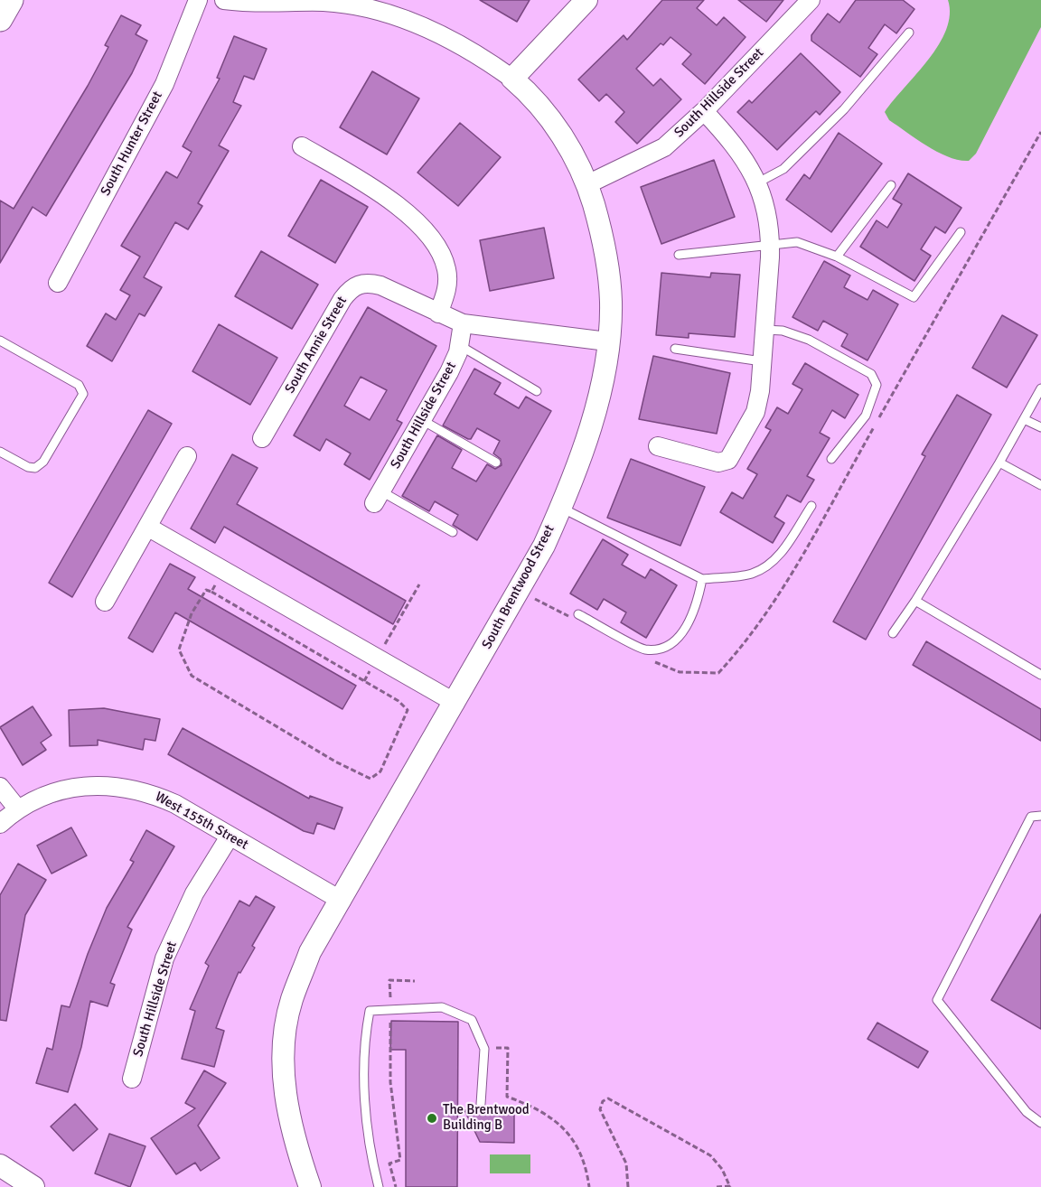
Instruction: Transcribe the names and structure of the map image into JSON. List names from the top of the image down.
{
  "streets": {
    "street": [
      "South Hillside Street",
      "South Hunter Street",
      "South Annie Street",
      "South Brentwood Street",
      "West 155th Street"
    ]
  },
  "crossings": [
    ["South Hillside Street", "South Annie Street"],
    ["South Hillside Street", "South Brentwood Street"],
    ["South Hillside Street", "West 155th Street"],
    ["South Annie Street", "South Brentwood Street"],
    ["South Brentwood Street", "West 155th Street"]
  ],
  "places": ["The Brentwood Building B"]
}
